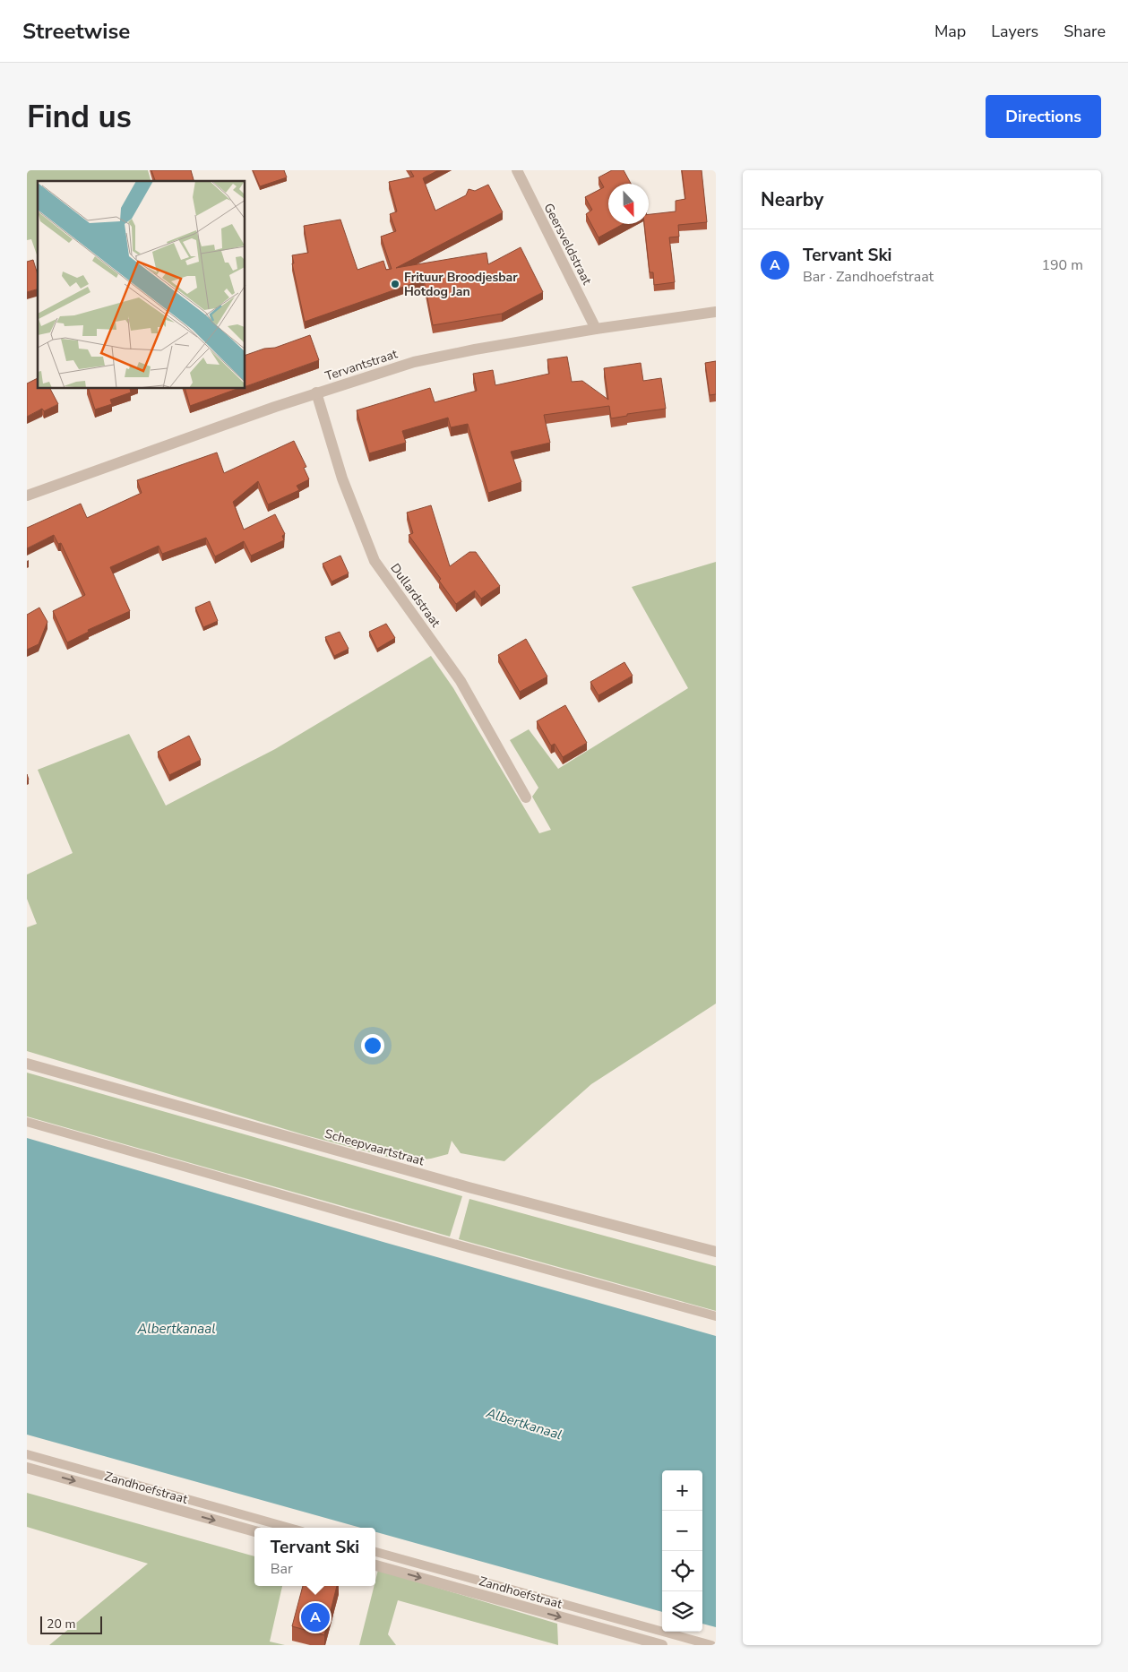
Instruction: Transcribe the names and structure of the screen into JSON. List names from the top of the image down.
{
  "streets": {
    "street": [
      "Geersveldstraat",
      "Tervantstraat",
      "Dullardstraat",
      "Scheepvaartstraat",
      "Zandhoefstraat"
    ]
  },
  "crossings": [
    ["Geersveldstraat", "Tervantstraat"],
    ["Tervantstraat", "Dullardstraat"]
  ],
  "one_way": ["Zandhoefstraat"],
  "water": ["Albertkanaal"],
  "places": ["Frituur Broodjesbar Hotdog Jan"],
  "scale_bar": "20 m",
  "north": "bottom",
  "page": {
    "header": "Streetwise",
    "nav": ["Map", "Layers", "Share"],
    "buttons": "Directions",
    "title": "Find us",
    "heading": "Nearby",
    "list": [
      {
        "mark": "A",
        "name": "Tervant Ski",
        "note": "Bar · Zandhoefstraat",
        "value": "190 m"
      }
    ],
    "map_buttons": ["+", "−"],
    "popup": ["Tervant Ski", "Bar"],
    "pins": "A",
    "scale": "20 m"
  }
}
